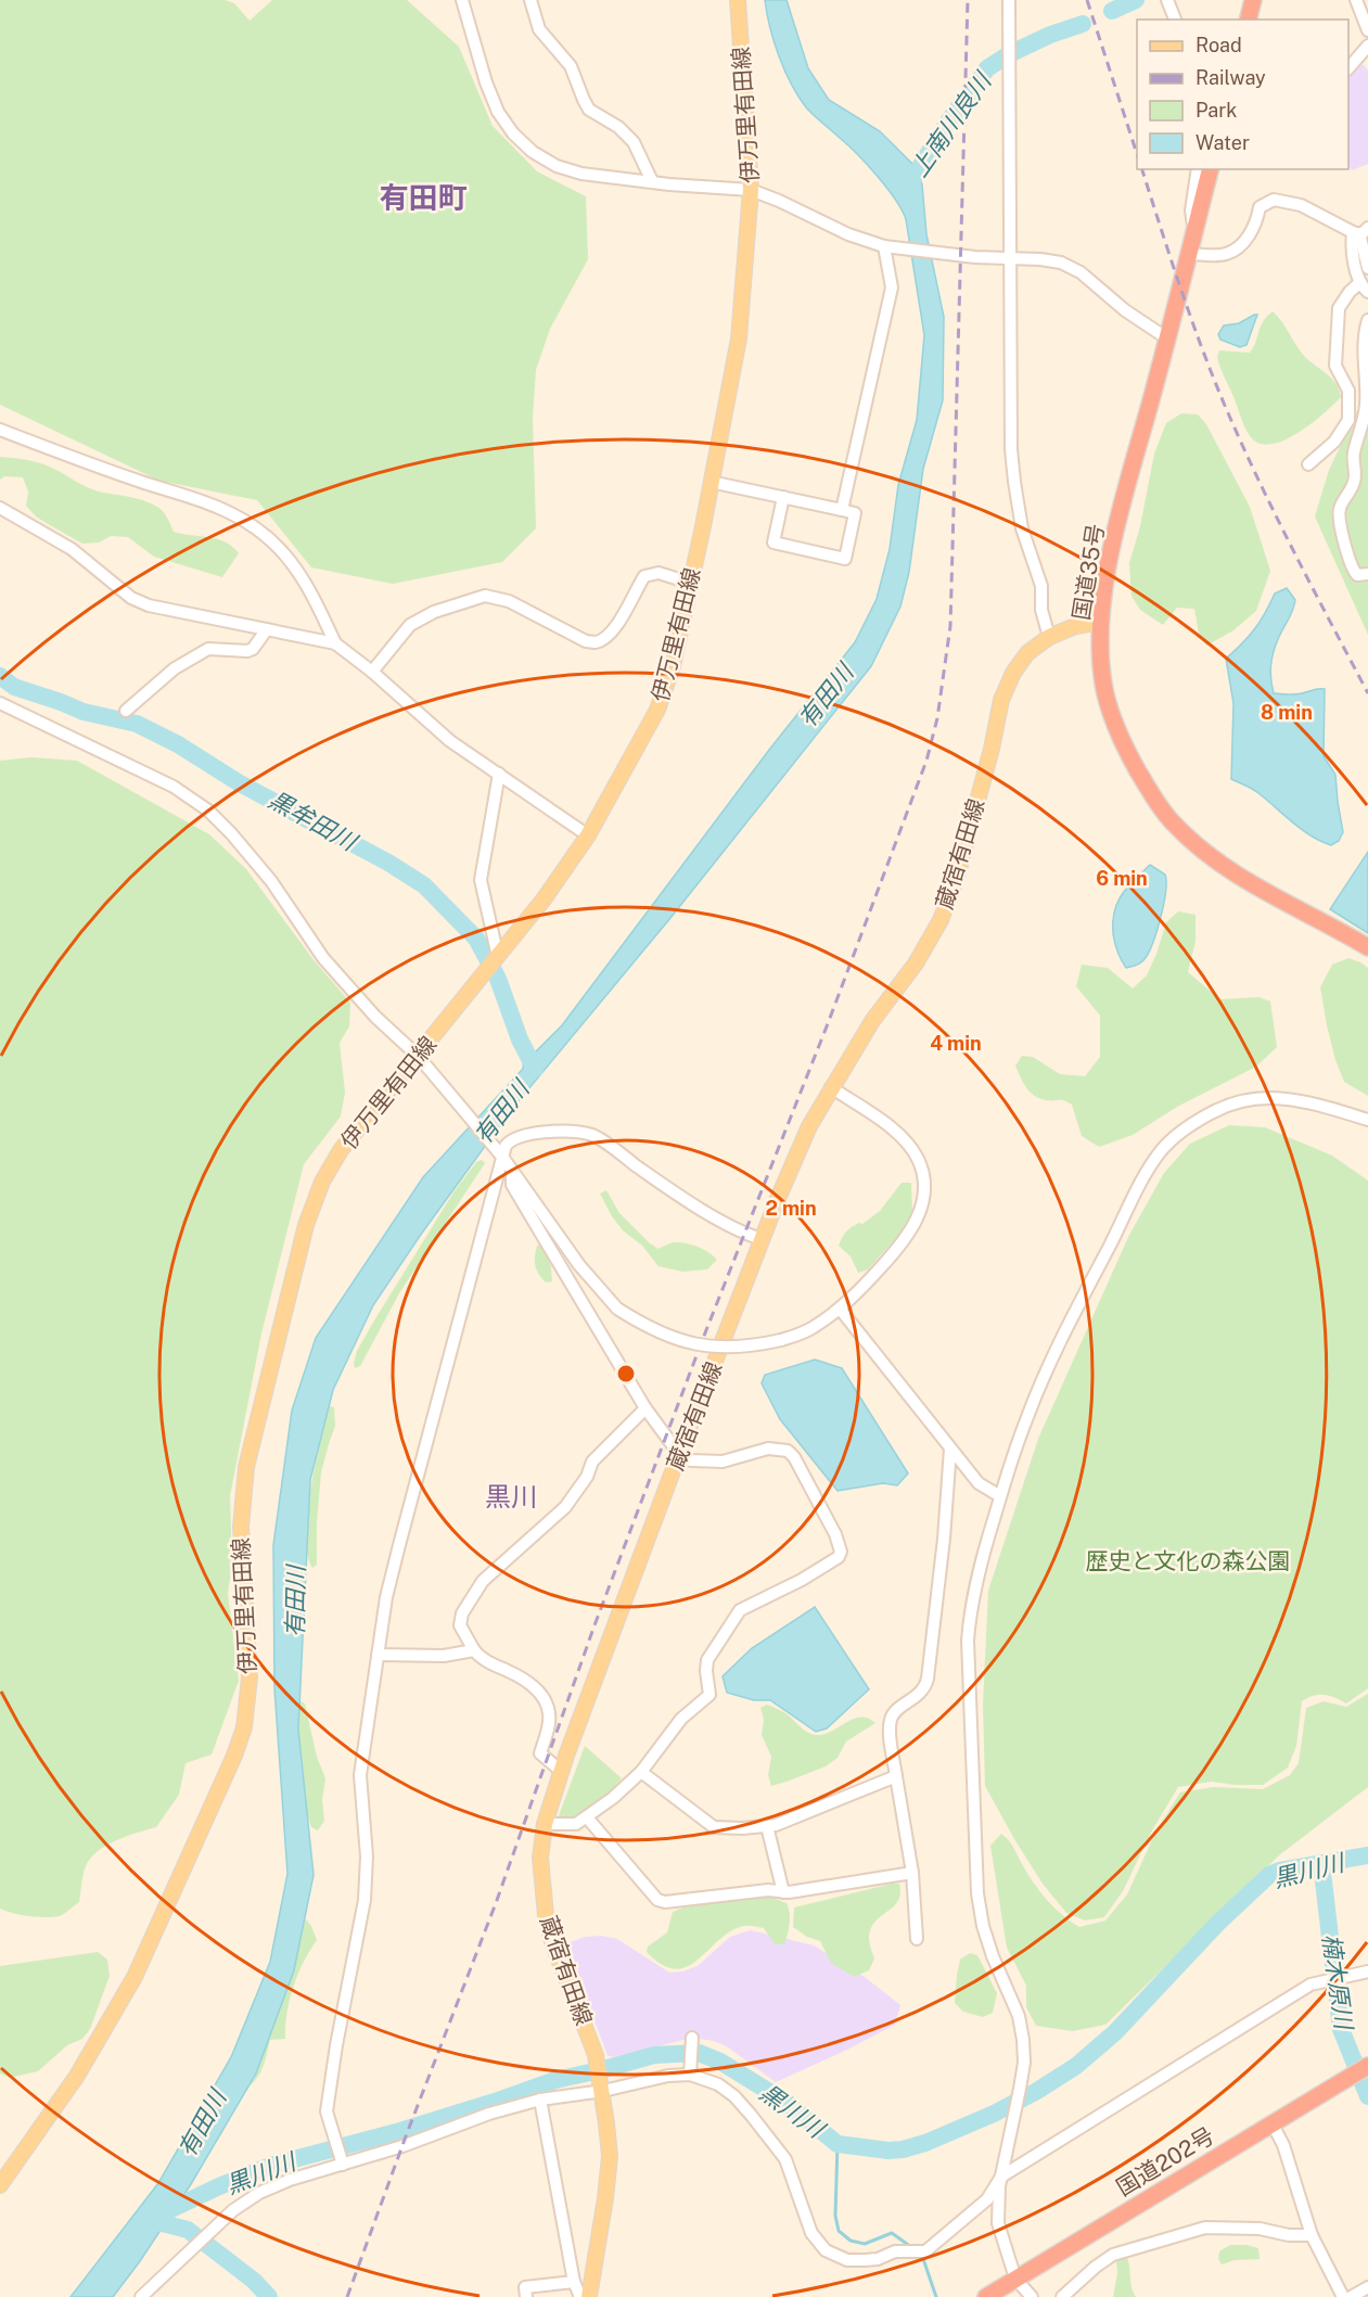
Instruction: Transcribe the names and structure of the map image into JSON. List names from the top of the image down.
{
  "streets": {
    "highway": ["国道35号", "国道202号"],
    "main road": ["伊万里有田線", "蔵宿有田線"]
  },
  "crossings": [
    ["国道35号", "蔵宿有田線"]
  ],
  "districts": ["有田町", "黒川"],
  "water": [
    "上南川良川",
    "有田川",
    "黒牟田川",
    "黒川川",
    "楠木原川"
  ],
  "parks": ["歴史と文化の森公園"],
  "legend": [
    "Road",
    "Railway",
    "Park",
    "Water"
  ],
  "rings": [
    "8 min",
    "6 min",
    "4 min",
    "2 min"
  ]
}
